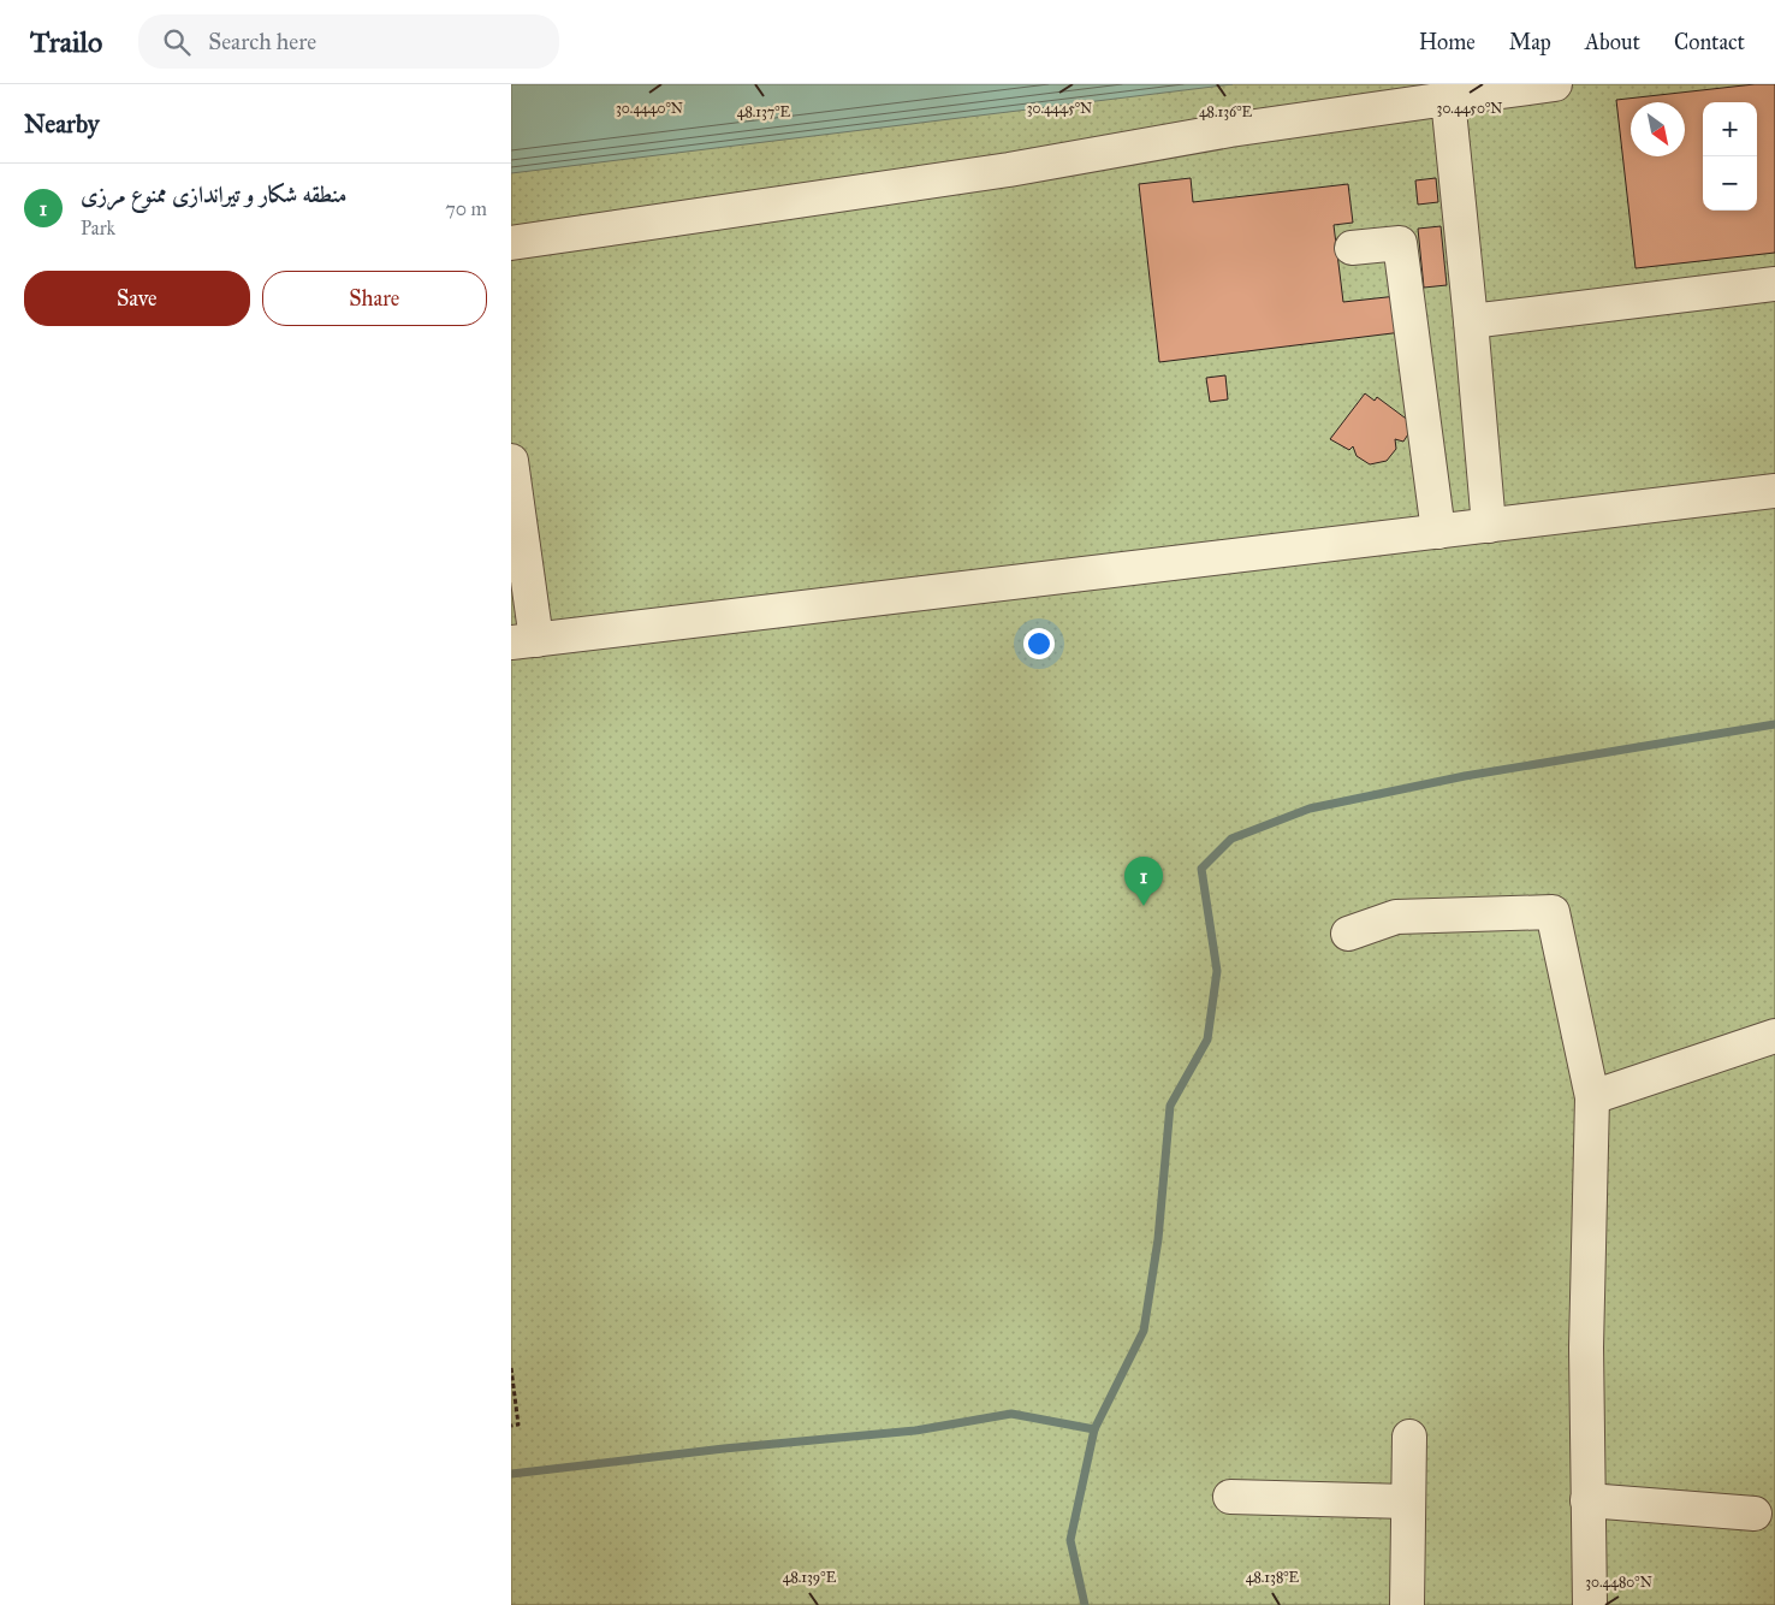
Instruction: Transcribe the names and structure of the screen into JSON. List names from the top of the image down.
{
  "north": "bottom right",
  "page": {
    "header": "Trailo",
    "search": "Search here",
    "nav": [
      "Home",
      "Map",
      "About",
      "Contact"
    ],
    "heading": "Nearby",
    "map_buttons": ["+", "−"],
    "list": [
      {
        "mark": "1",
        "name": "منطقه شکار و تیراندازی ممنوع مرزی",
        "note": "Park",
        "value": "70 m"
      }
    ],
    "buttons": ["Save", "Share"],
    "pins": "1"
  },
  "coordinates": [
    "30.4440°N",
    "30.4450°N",
    "30.4445°N",
    "48.136°E",
    "48.137°E",
    "48.139°E",
    "48.138°E",
    "30.4480°N"
  ]
}
